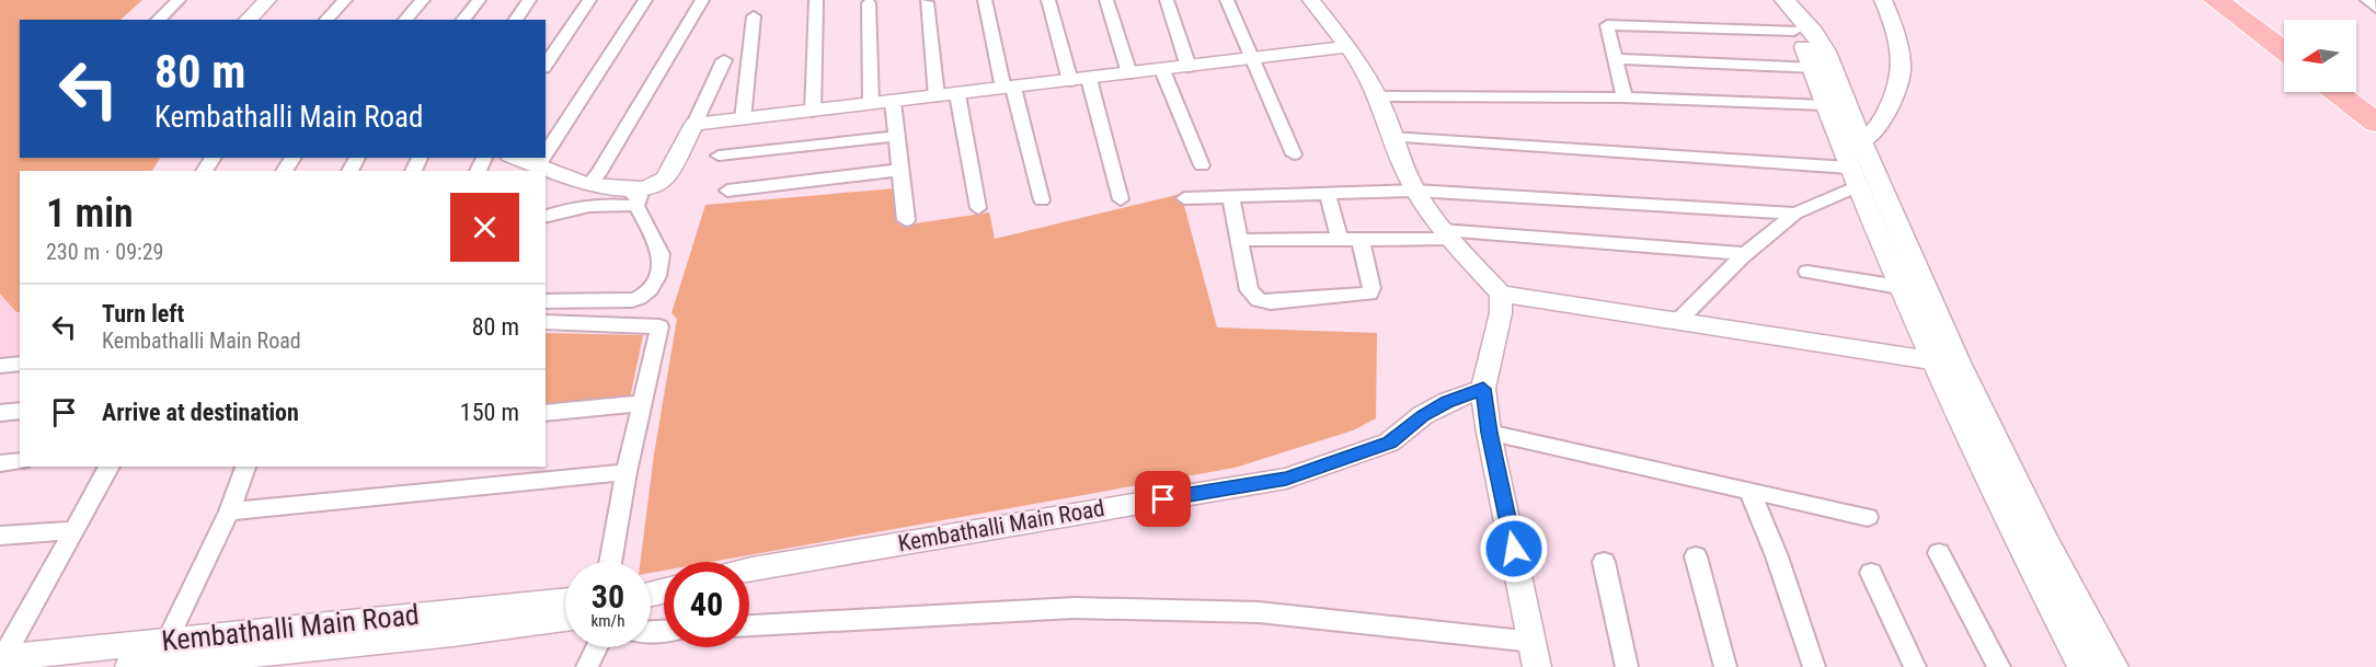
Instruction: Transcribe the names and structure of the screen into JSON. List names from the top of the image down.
{
  "streets": {
    "street": ["Kembathalli Main Road"]
  },
  "north": "left",
  "page": {
    "turn": ["80 m", "Kembathalli Main Road"],
    "heading": ["1 min", "230 m · 09:29"],
    "list": [
      {
        "name": "Turn left",
        "note": "Kembathalli Main Road",
        "value": "80 m"
      },
      {
        "name": "Arrive at destination",
        "value": "150 m"
      }
    ],
    "speed": "30 km/h",
    "limit": "40"
  }
}
